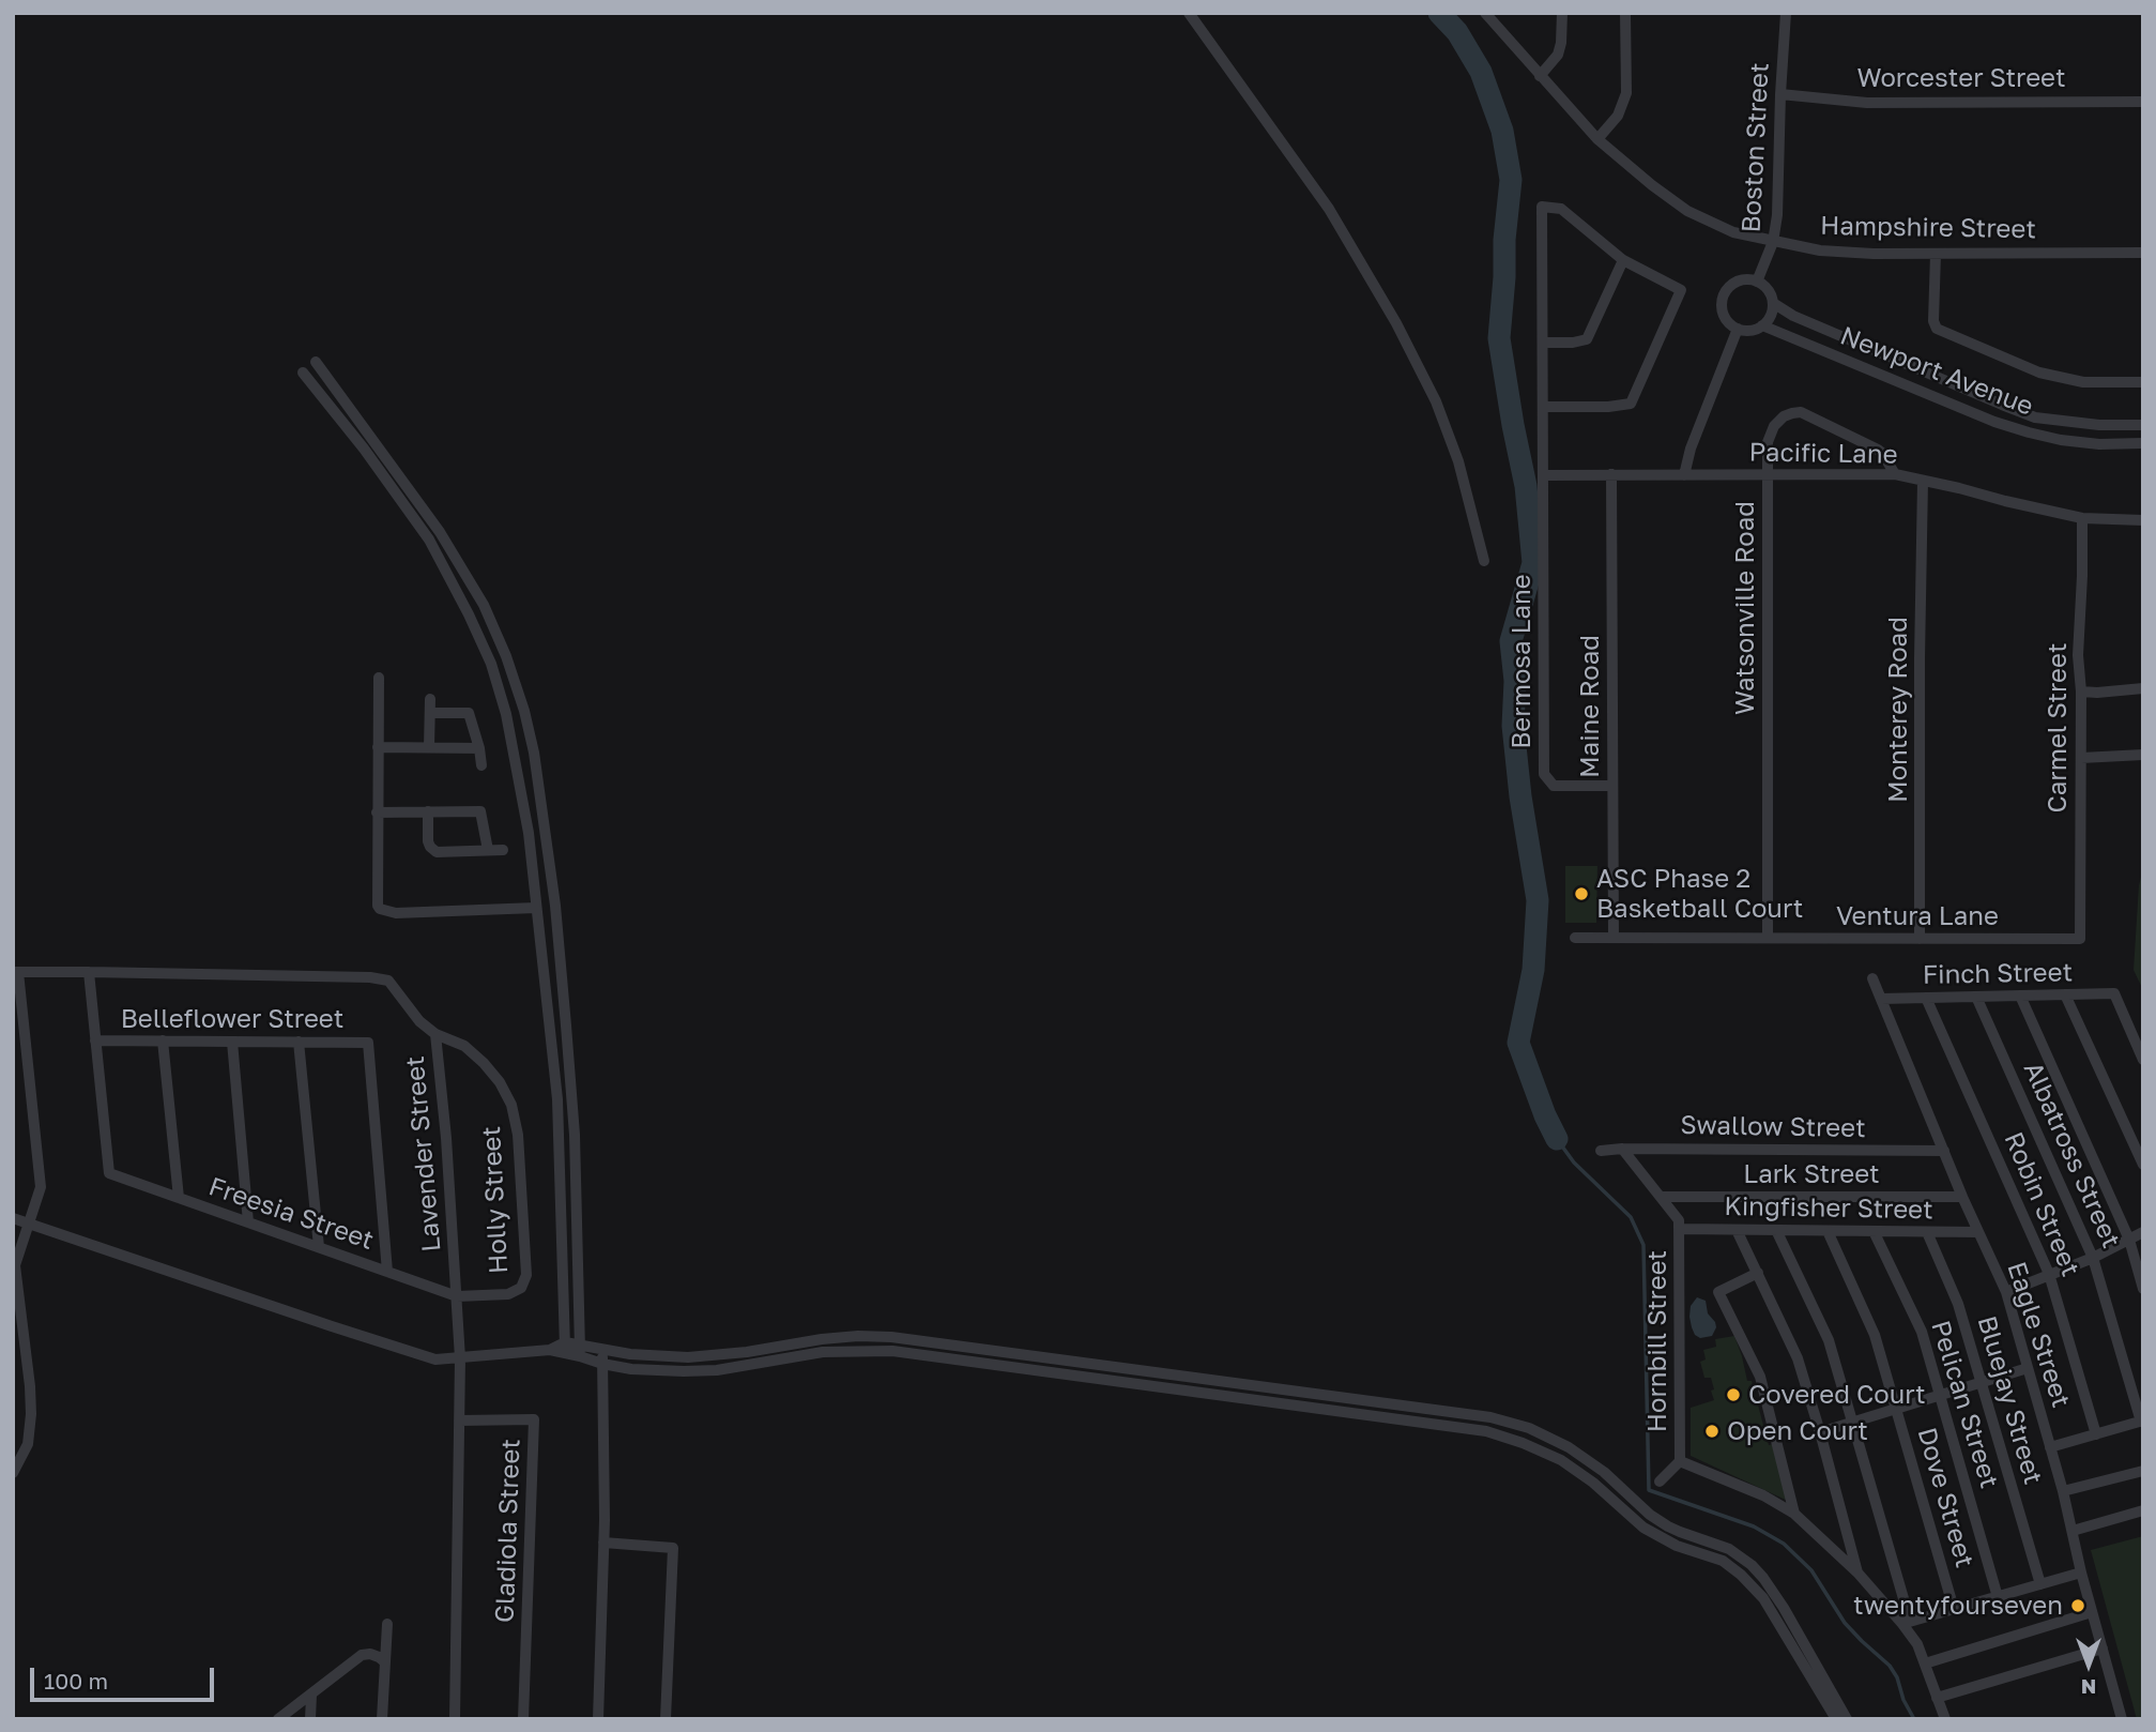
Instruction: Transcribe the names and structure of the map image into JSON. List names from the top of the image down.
{
  "streets": {
    "street": [
      "Worcester Street",
      "Boston Street",
      "Hampshire Street",
      "Newport Avenue",
      "Pacific Lane",
      "Watsonville Road",
      "Bermosa Lane",
      "Maine Road",
      "Monterey Road",
      "Carmel Street",
      "Ventura Lane",
      "Finch Street",
      "Belleflower Street",
      "Swallow Street",
      "Lavender Street",
      "Albatross Street",
      "Lark Street",
      "Holly Street",
      "Robin Street",
      "Kingfisher Street",
      "Freesia Street",
      "Eagle Street",
      "Hornbill Street",
      "Bluejay Street",
      "Pelican Street",
      "Dove Street",
      "Gladiola Street"
    ]
  },
  "crossings": [
    ["Worcester Street", "Boston Street"],
    ["Boston Street", "Hampshire Street"],
    ["Boston Street", "Newport Avenue"],
    ["Pacific Lane", "Watsonville Road"],
    ["Pacific Lane", "Bermosa Lane"],
    ["Pacific Lane", "Maine Road"],
    ["Pacific Lane", "Monterey Road"],
    ["Pacific Lane", "Carmel Street"],
    ["Watsonville Road", "Ventura Lane"],
    ["Bermosa Lane", "Maine Road"],
    ["Maine Road", "Ventura Lane"],
    ["Monterey Road", "Ventura Lane"],
    ["Carmel Street", "Ventura Lane"],
    ["Finch Street", "Albatross Street"],
    ["Finch Street", "Robin Street"],
    ["Finch Street", "Eagle Street"],
    ["Belleflower Street", "Freesia Street"],
    ["Swallow Street", "Eagle Street"],
    ["Swallow Street", "Hornbill Street"],
    ["Lavender Street", "Holly Street"],
    ["Lavender Street", "Freesia Street"],
    ["Lavender Street", "Gladiola Street"],
    ["Lark Street", "Eagle Street"],
    ["Lark Street", "Hornbill Street"],
    ["Holly Street", "Freesia Street"],
    ["Kingfisher Street", "Eagle Street"],
    ["Kingfisher Street", "Hornbill Street"],
    ["Kingfisher Street", "Bluejay Street"],
    ["Kingfisher Street", "Pelican Street"],
    ["Kingfisher Street", "Dove Street"]
  ],
  "places": [
    "ASC Phase 2 Basketball Court",
    "Covered Court",
    "Open Court",
    "twentyfourseven"
  ],
  "scale_bar": "100 m",
  "north": "bottom"
}
